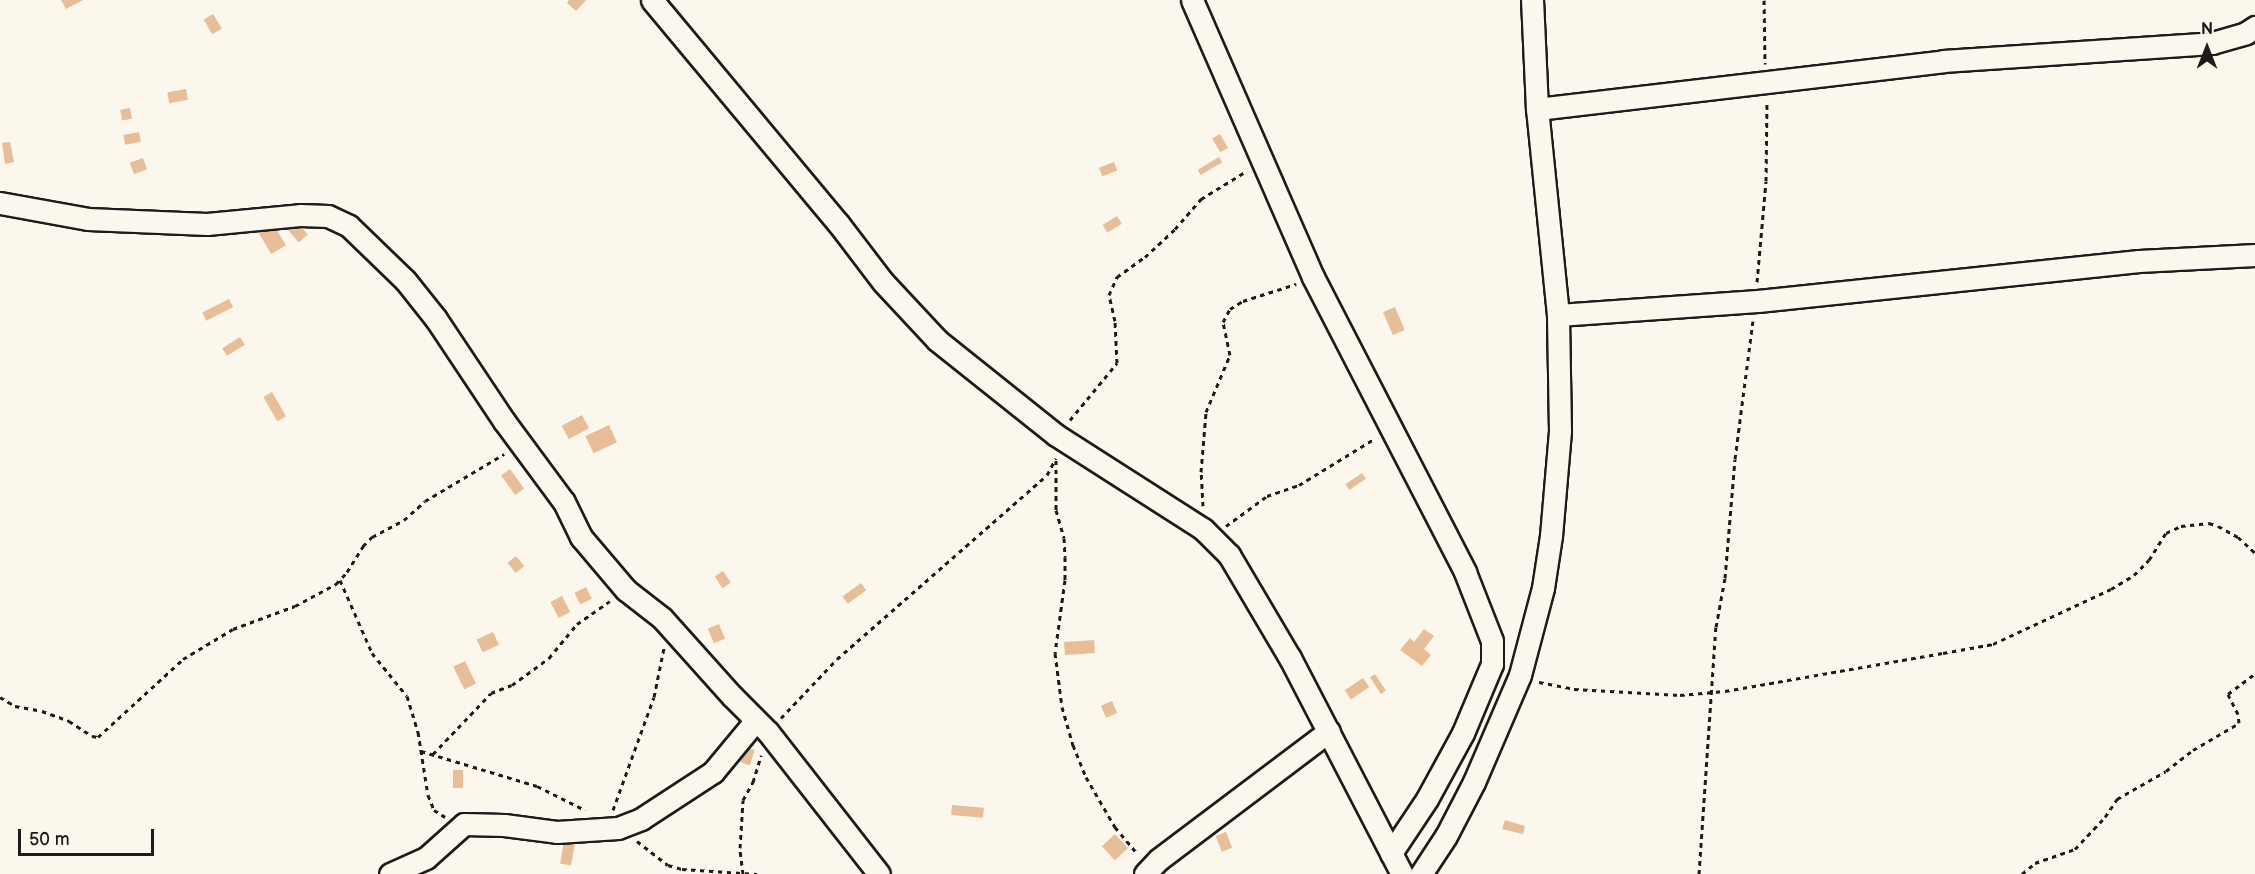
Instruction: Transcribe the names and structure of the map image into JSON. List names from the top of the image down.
{
  "scale_bar": "50 m",
  "north": "top"
}
